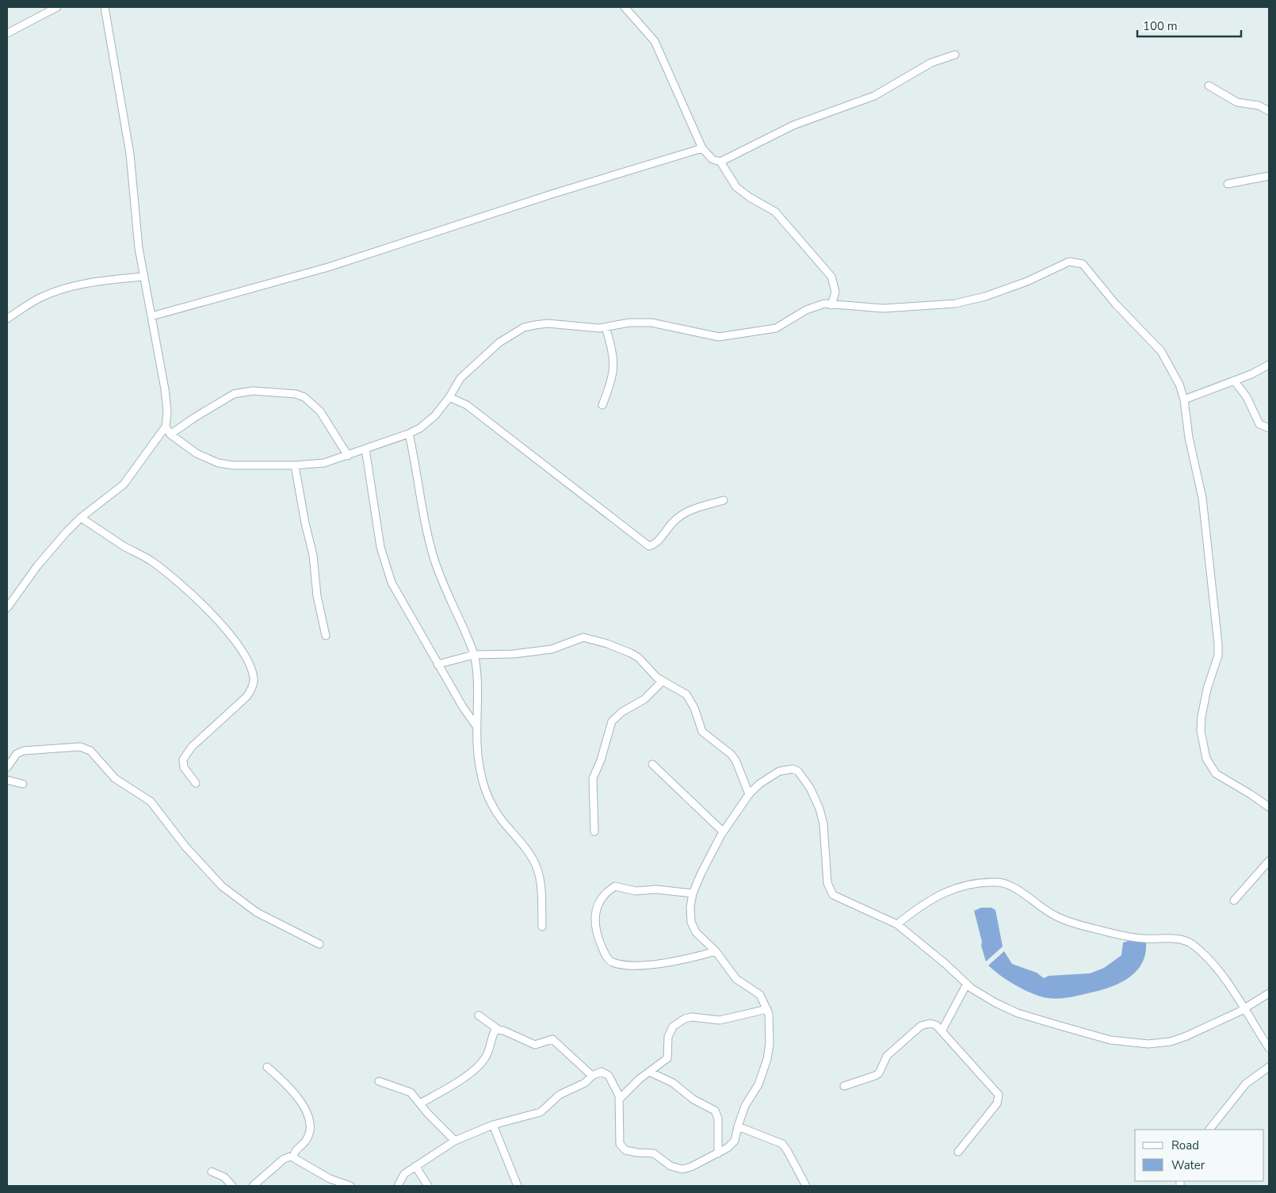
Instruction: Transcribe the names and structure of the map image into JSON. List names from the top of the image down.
{
  "legend": ["Road", "Water"],
  "scale_bar": "100 m"
}
